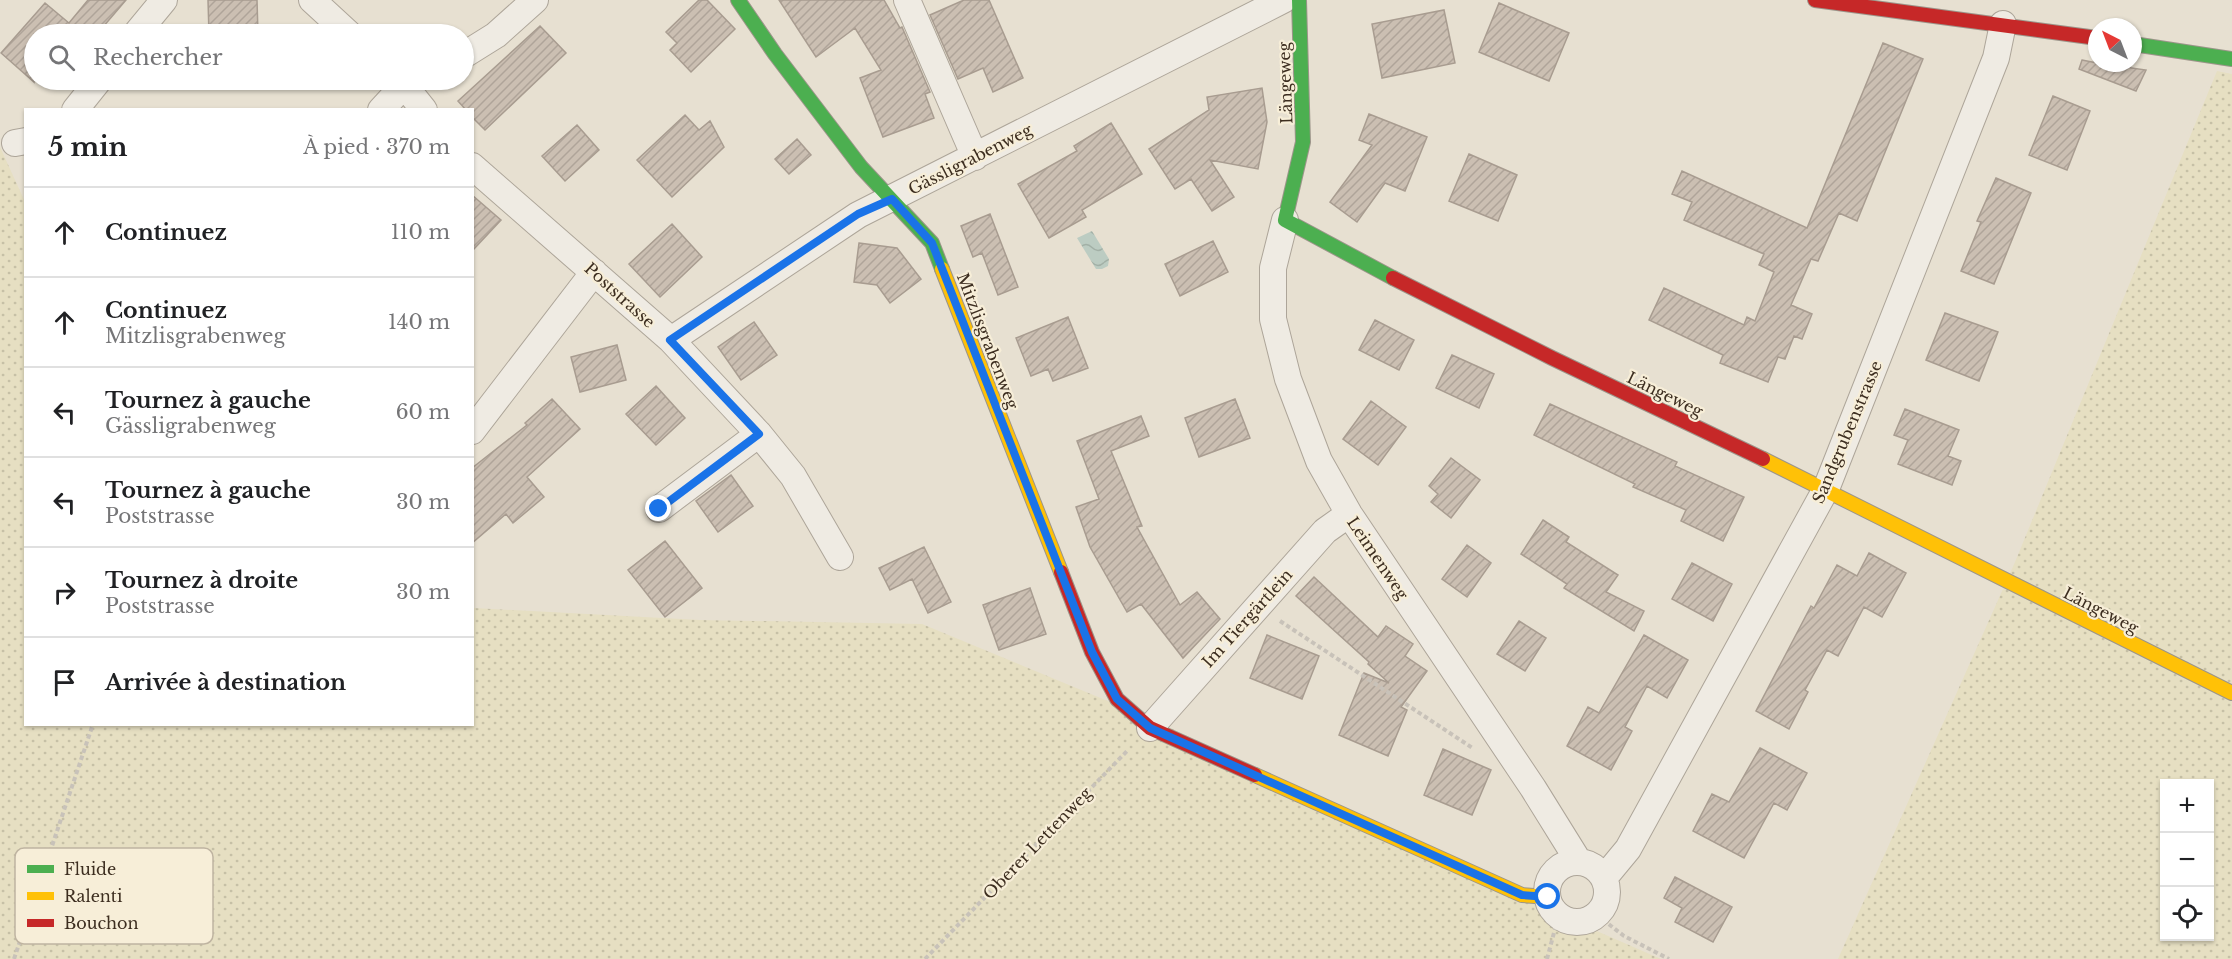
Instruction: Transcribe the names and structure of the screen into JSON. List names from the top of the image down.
{
  "streets": {
    "street": [
      "Längeweg",
      "Gässligrabenweg",
      "Poststrasse",
      "Mitzlisgrabenweg",
      "Sandgrubenstrasse",
      "Leimenweg",
      "Im Tiergärtlein"
    ],
    "path": ["Oberer Lettenweg"]
  },
  "crossings": [
    ["Längeweg", "Sandgrubenstrasse"],
    ["Längeweg", "Leimenweg"],
    ["Gässligrabenweg", "Poststrasse"],
    ["Gässligrabenweg", "Mitzlisgrabenweg"],
    ["Mitzlisgrabenweg", "Sandgrubenstrasse"],
    ["Mitzlisgrabenweg", "Leimenweg"],
    ["Mitzlisgrabenweg", "Im Tiergärtlein"],
    ["Mitzlisgrabenweg", "Oberer Lettenweg"],
    ["Sandgrubenstrasse", "Leimenweg"],
    ["Leimenweg", "Im Tiergärtlein"],
    ["Im Tiergärtlein", "Oberer Lettenweg"]
  ],
  "legend": ["Fluide", "Ralenti", "Bouchon"],
  "north": "top left",
  "page": {
    "search": "Rechercher",
    "heading": ["5 min", "À pied · 370 m"],
    "list": [
      ["Continuez", "110 m"],
      ["Continuez", "Mitzlisgrabenweg", "140 m"],
      ["Tournez à gauche", "Gässligrabenweg", "60 m"],
      ["Tournez à gauche", "Poststrasse", "30 m"],
      ["Tournez à droite", "Poststrasse", "30 m"],
      "Arrivée à destination"
    ],
    "map_buttons": ["+", "−"]
  }
}
